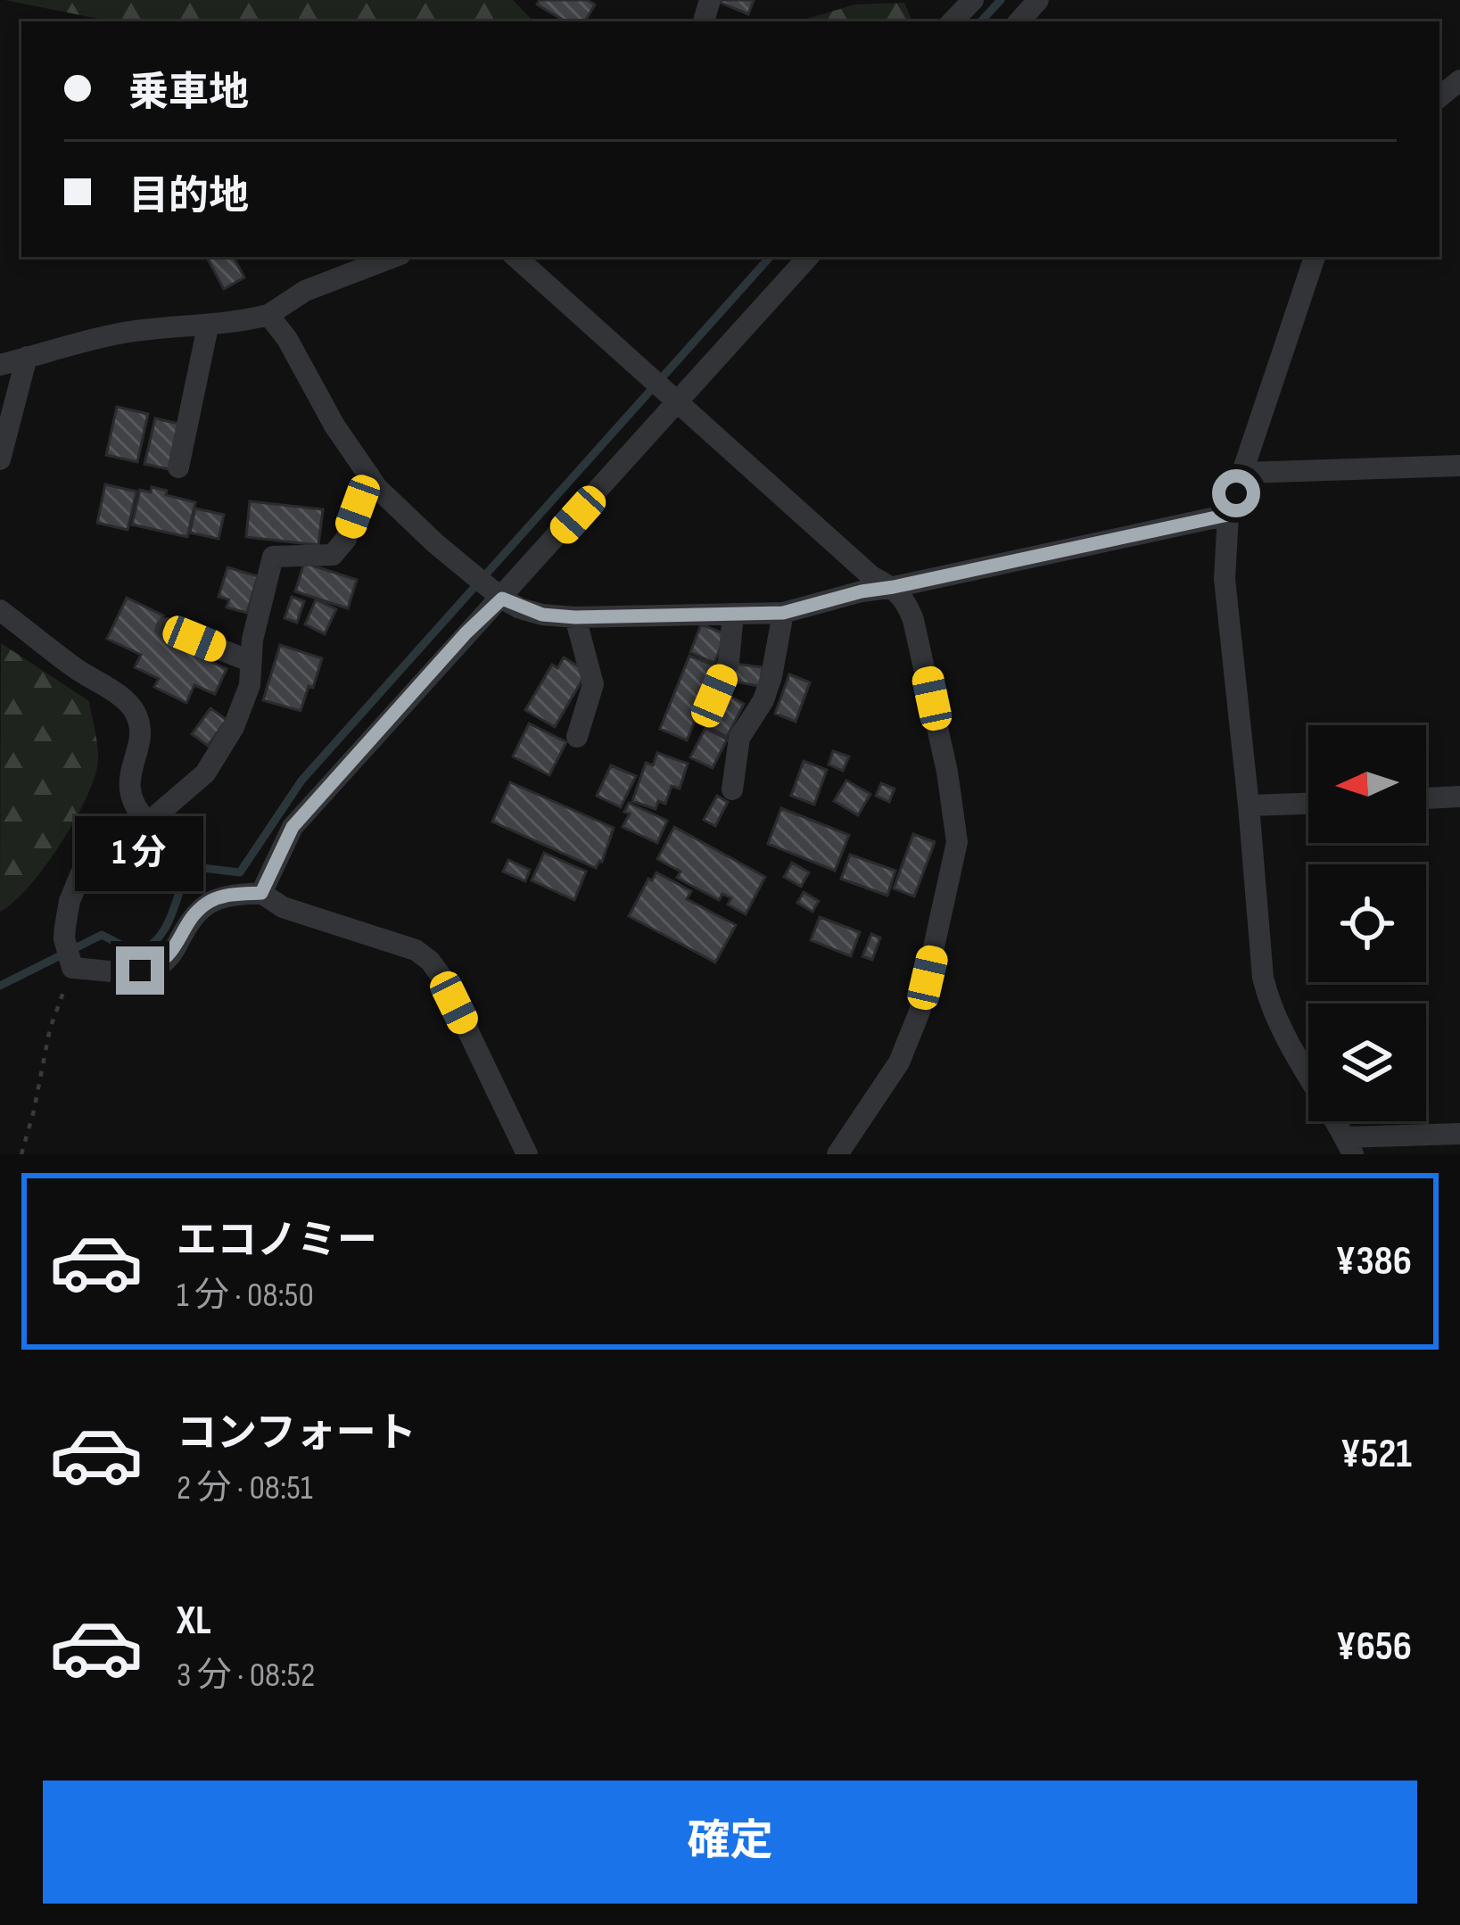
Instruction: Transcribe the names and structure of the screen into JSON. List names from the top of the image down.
{
  "north": "left",
  "page": {
    "banner": ["乗車地", "目的地"],
    "bubble": "1 分",
    "list": [
      {
        "name": "エコノミー",
        "note": "1 分 · 08:50",
        "value": "¥386"
      },
      {
        "name": "コンフォート",
        "note": "2 分 · 08:51",
        "value": "¥521"
      },
      {
        "name": "XL",
        "note": "3 分 · 08:52",
        "value": "¥656"
      }
    ],
    "buttons": "確定"
  }
}
